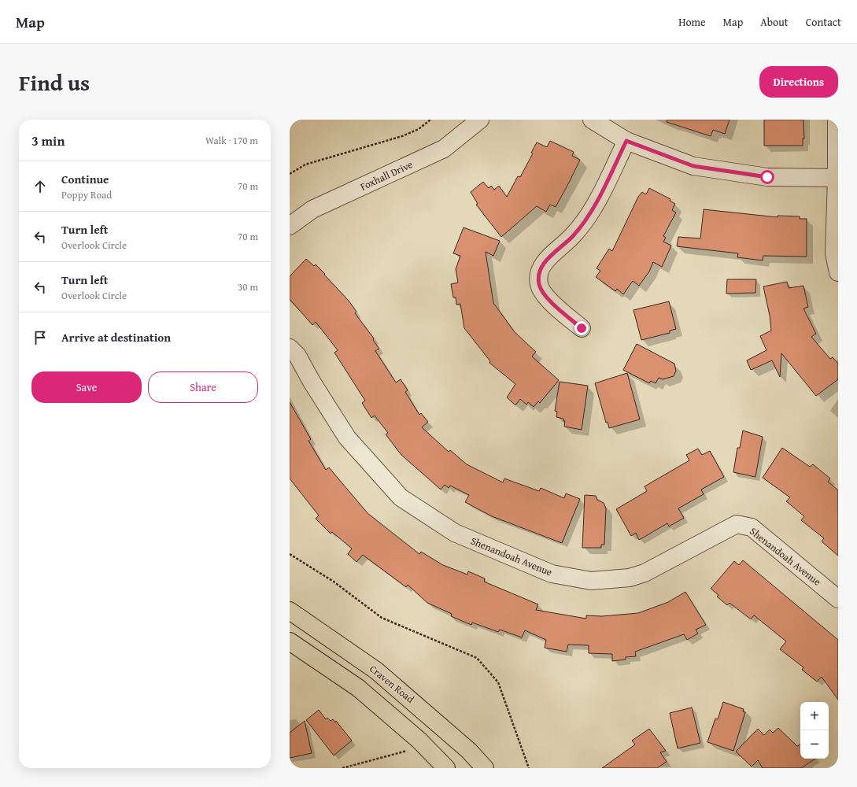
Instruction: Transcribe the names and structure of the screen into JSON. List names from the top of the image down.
{
  "streets": {
    "main road": ["Craven Road"],
    "street": ["Foxhall Drive", "Shenandoah Avenue"]
  },
  "page": {
    "header": "Map",
    "nav": [
      "Home",
      "Map",
      "About",
      "Contact"
    ],
    "title": "Find us",
    "buttons": [
      "Directions",
      ["Save", "Share"]
    ],
    "heading": ["3 min", "Walk · 170 m"],
    "list": [
      ["Continue", "Poppy Road", "70 m"],
      ["Turn left", "Overlook Circle", "70 m"],
      ["Turn left", "Overlook Circle", "30 m"],
      "Arrive at destination"
    ],
    "map_buttons": ["+", "−"]
  }
}
